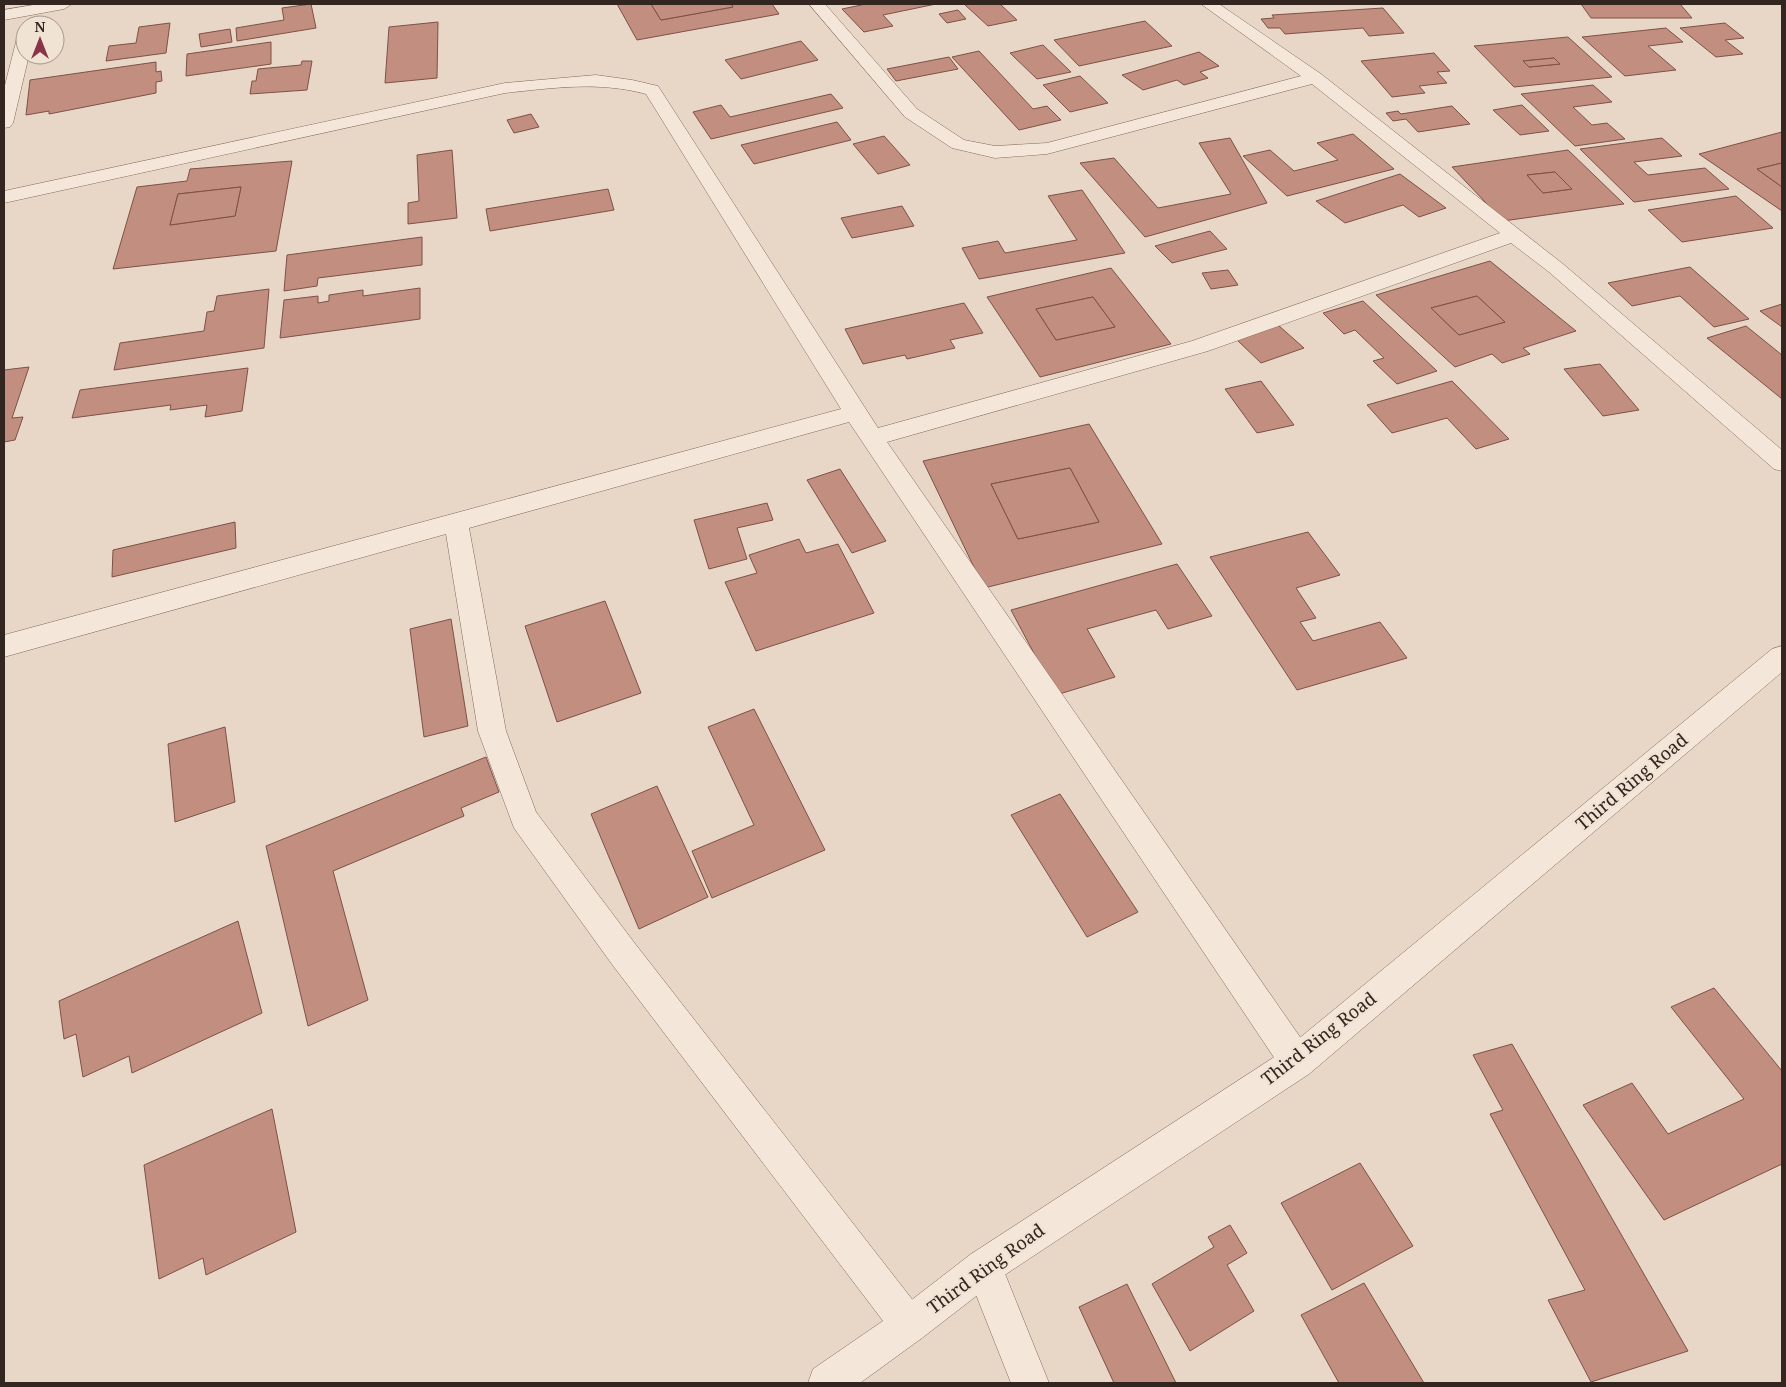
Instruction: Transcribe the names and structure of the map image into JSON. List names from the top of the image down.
{
  "streets": {
    "street": ["Third Ring Road"]
  },
  "north": "top"
}
